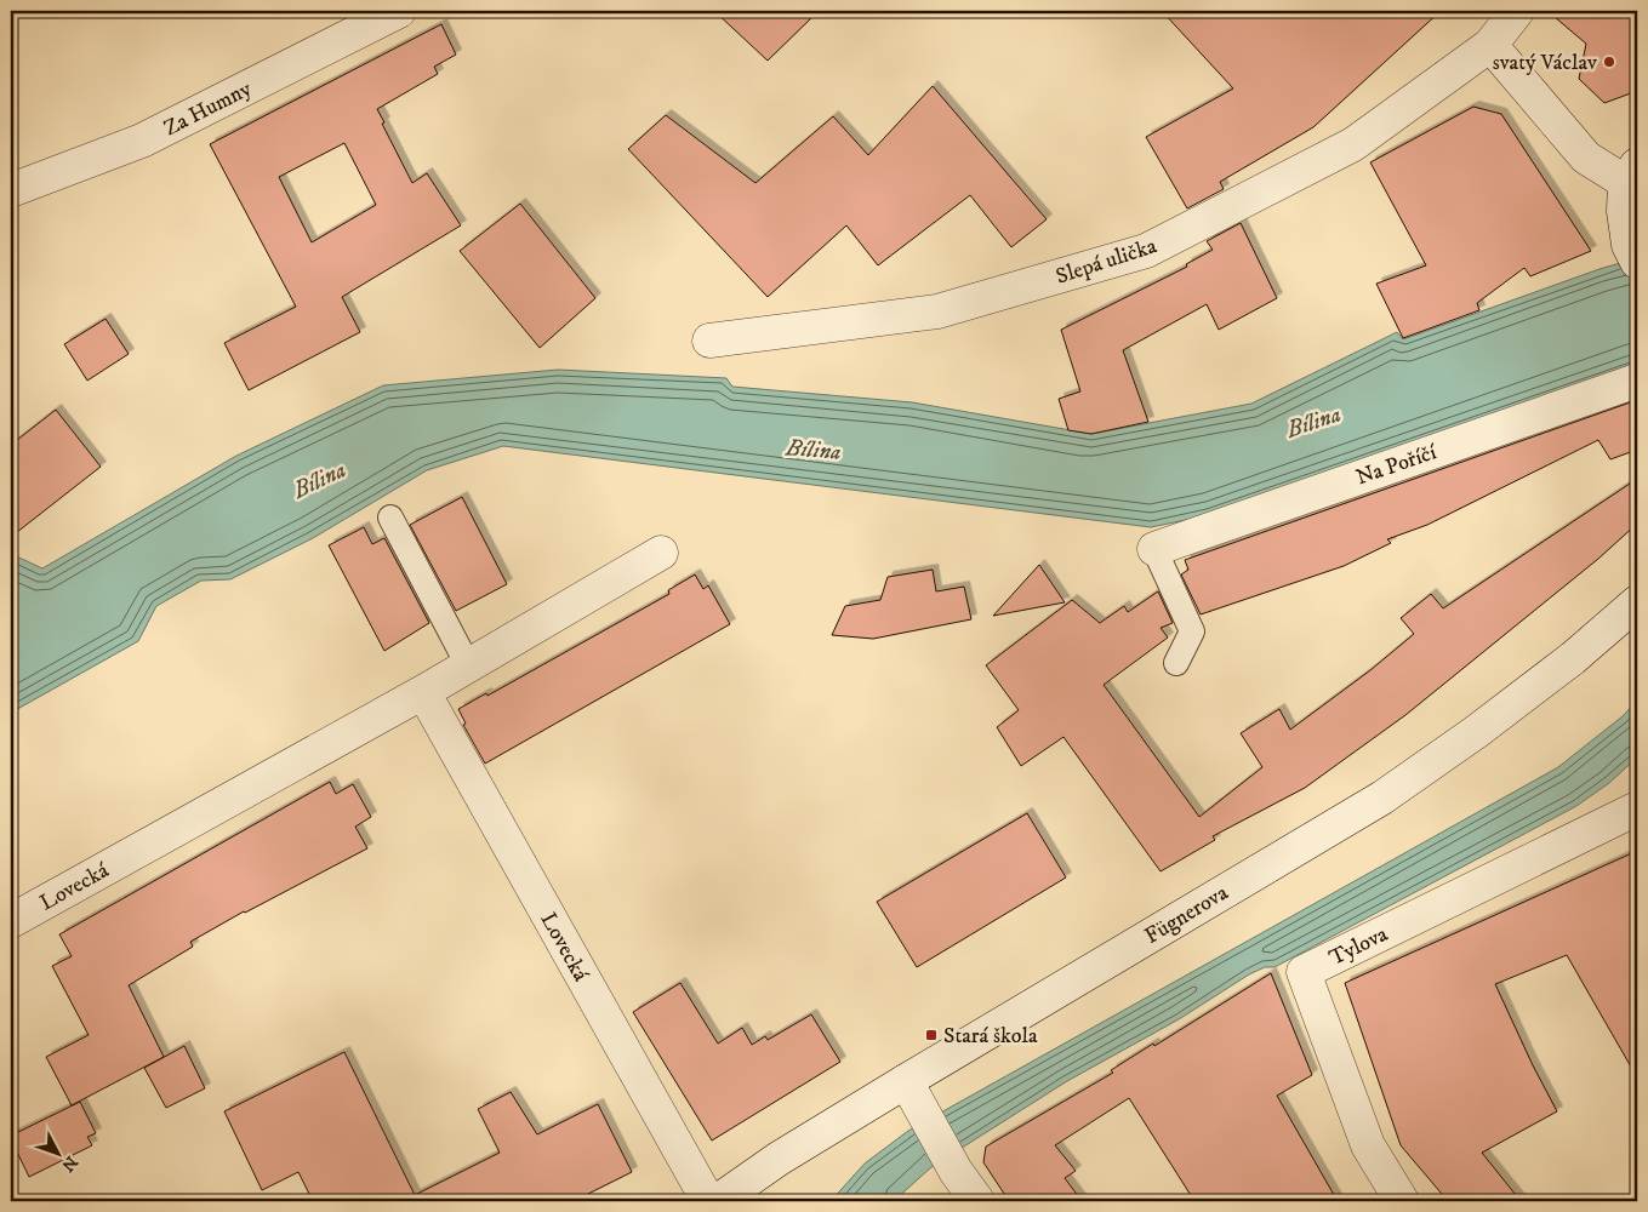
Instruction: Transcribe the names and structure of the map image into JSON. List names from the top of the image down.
{
  "streets": {
    "street": [
      "Za Humny",
      "Slepá ulička",
      "Na Poříčí",
      "Lovecká",
      "Fügnerova",
      "Tylova"
    ]
  },
  "water": ["Bílina"],
  "places": {
    "other": ["svatý Václav"],
    "transit": ["Stará škola"]
  },
  "north": "bottom right"
}
